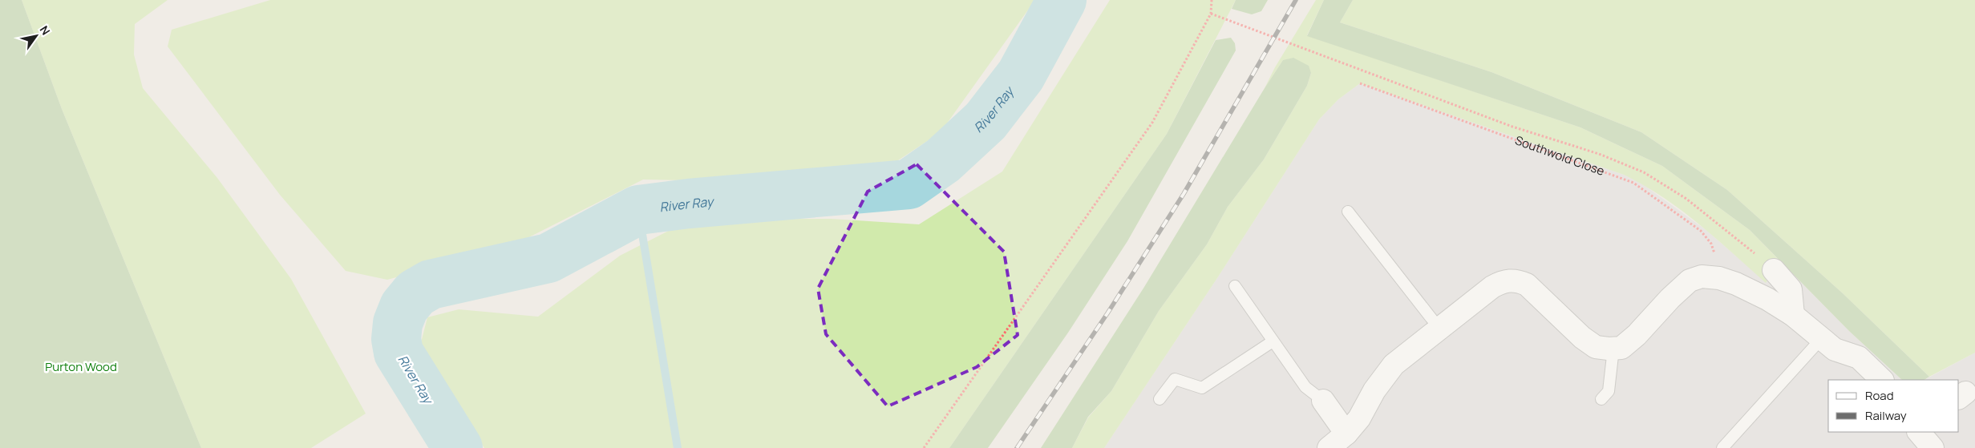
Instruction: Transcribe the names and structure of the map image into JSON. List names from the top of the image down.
{
  "streets": {
    "path": ["Southwold Close"]
  },
  "water": ["River Ray"],
  "parks": ["Purton Wood"],
  "legend": ["Road", "Railway"],
  "north": "top right"
}
